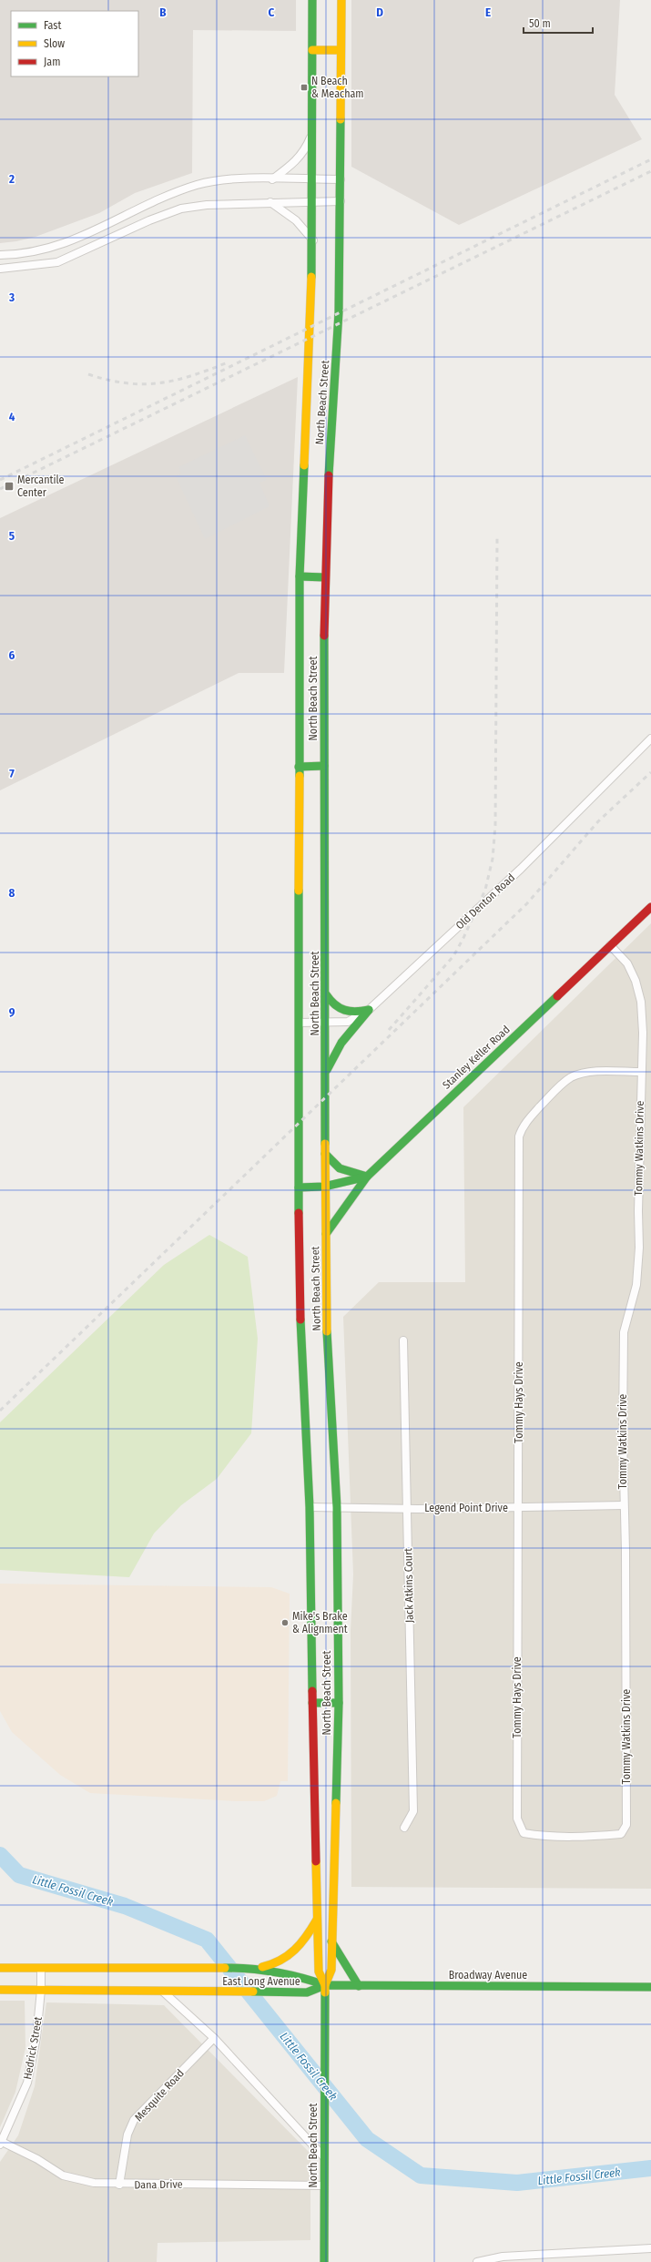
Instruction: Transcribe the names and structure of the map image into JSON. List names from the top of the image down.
{
  "streets": {
    "main road": [
      "North Beach Street",
      "Stanley Keller Road",
      "Broadway Avenue",
      "East Long Avenue"
    ],
    "street": [
      "Old Denton Road",
      "Tommy Watkins Drive",
      "Tommy Hays Drive",
      "Legend Point Drive",
      "Jack Atkins Court",
      "Hedrick Street",
      "Mesquite Road",
      "Dana Drive"
    ]
  },
  "crossings": [
    ["North Beach Street", "Old Denton Road"],
    ["North Beach Street", "Stanley Keller Road"],
    ["North Beach Street", "Legend Point Drive"],
    ["North Beach Street", "Broadway Avenue"],
    ["North Beach Street", "East Long Avenue"],
    ["North Beach Street", "Dana Drive"],
    ["Stanley Keller Road", "Tommy Watkins Drive"],
    ["Tommy Watkins Drive", "Tommy Hays Drive"],
    ["Tommy Watkins Drive", "Legend Point Drive"],
    ["Tommy Hays Drive", "Legend Point Drive"],
    ["Legend Point Drive", "Jack Atkins Court"],
    ["Broadway Avenue", "East Long Avenue"],
    ["East Long Avenue", "Hedrick Street"],
    ["Hedrick Street", "Dana Drive"],
    ["Mesquite Road", "Dana Drive"]
  ],
  "water": ["Little Fossil Creek"],
  "places": {
    "transit": ["N Beach & Meacham", "Mercantile Center"],
    "other": ["Mike's Brake & Alignment"]
  },
  "legend": ["Fast", "Slow", "Jam"],
  "scale_bar": "50 m",
  "grid": {
    "columns": [
      "B",
      "C",
      "D",
      "E"
    ],
    "rows": [
      "2",
      "3",
      "4",
      "5",
      "6",
      "7",
      "8",
      "9"
    ]
  }
}
